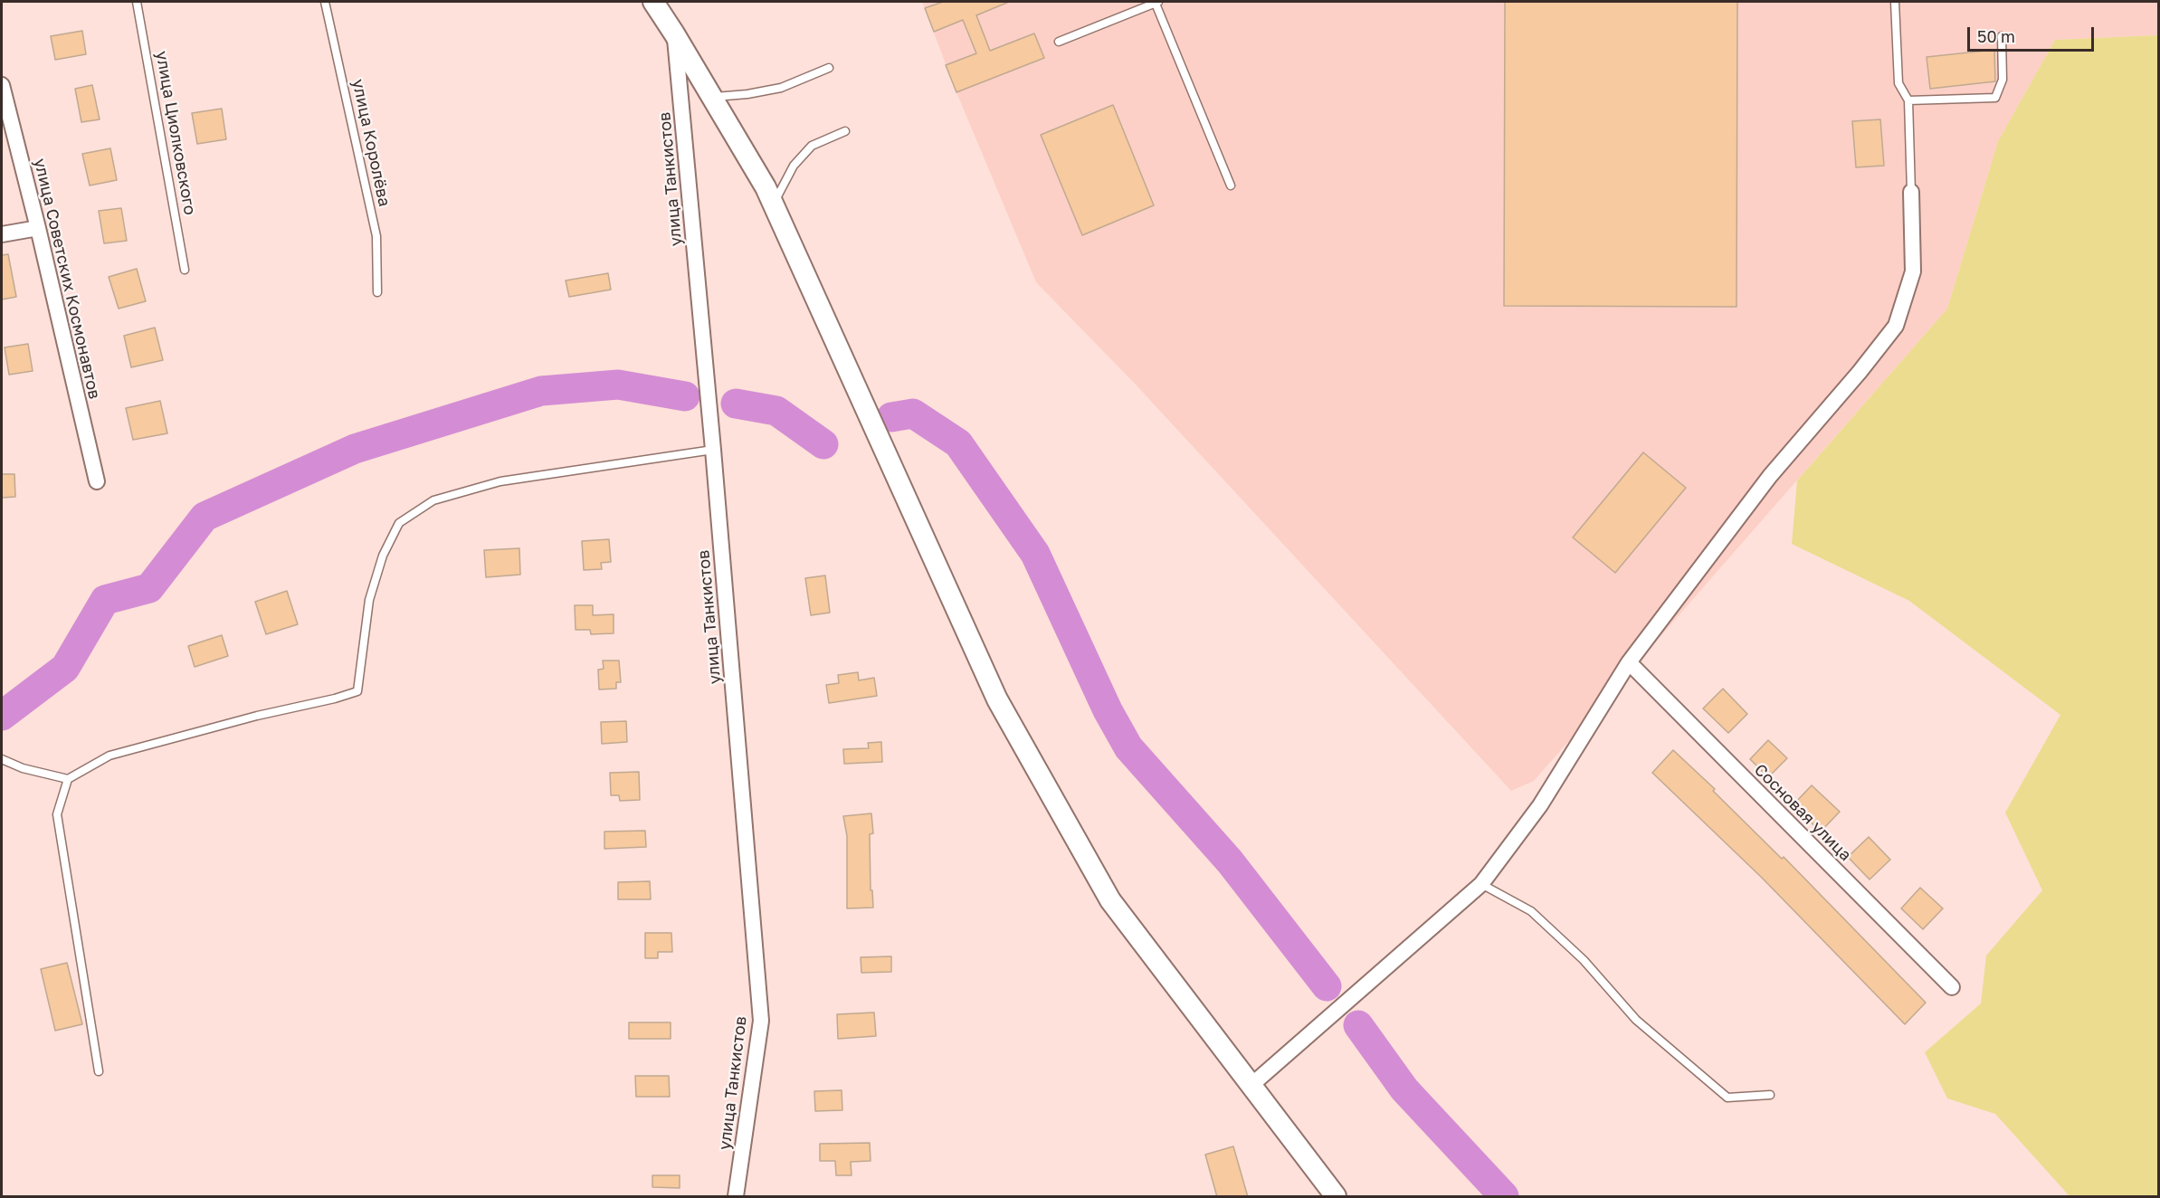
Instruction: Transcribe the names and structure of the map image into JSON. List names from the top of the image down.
{
  "streets": {
    "street": ["улица Танкистов", "улица Советских Космонавтов", "Сосновая улица"],
    "lane": ["улица Циолковского", "улица Королёва"]
  },
  "scale_bar": "50 m"
}
